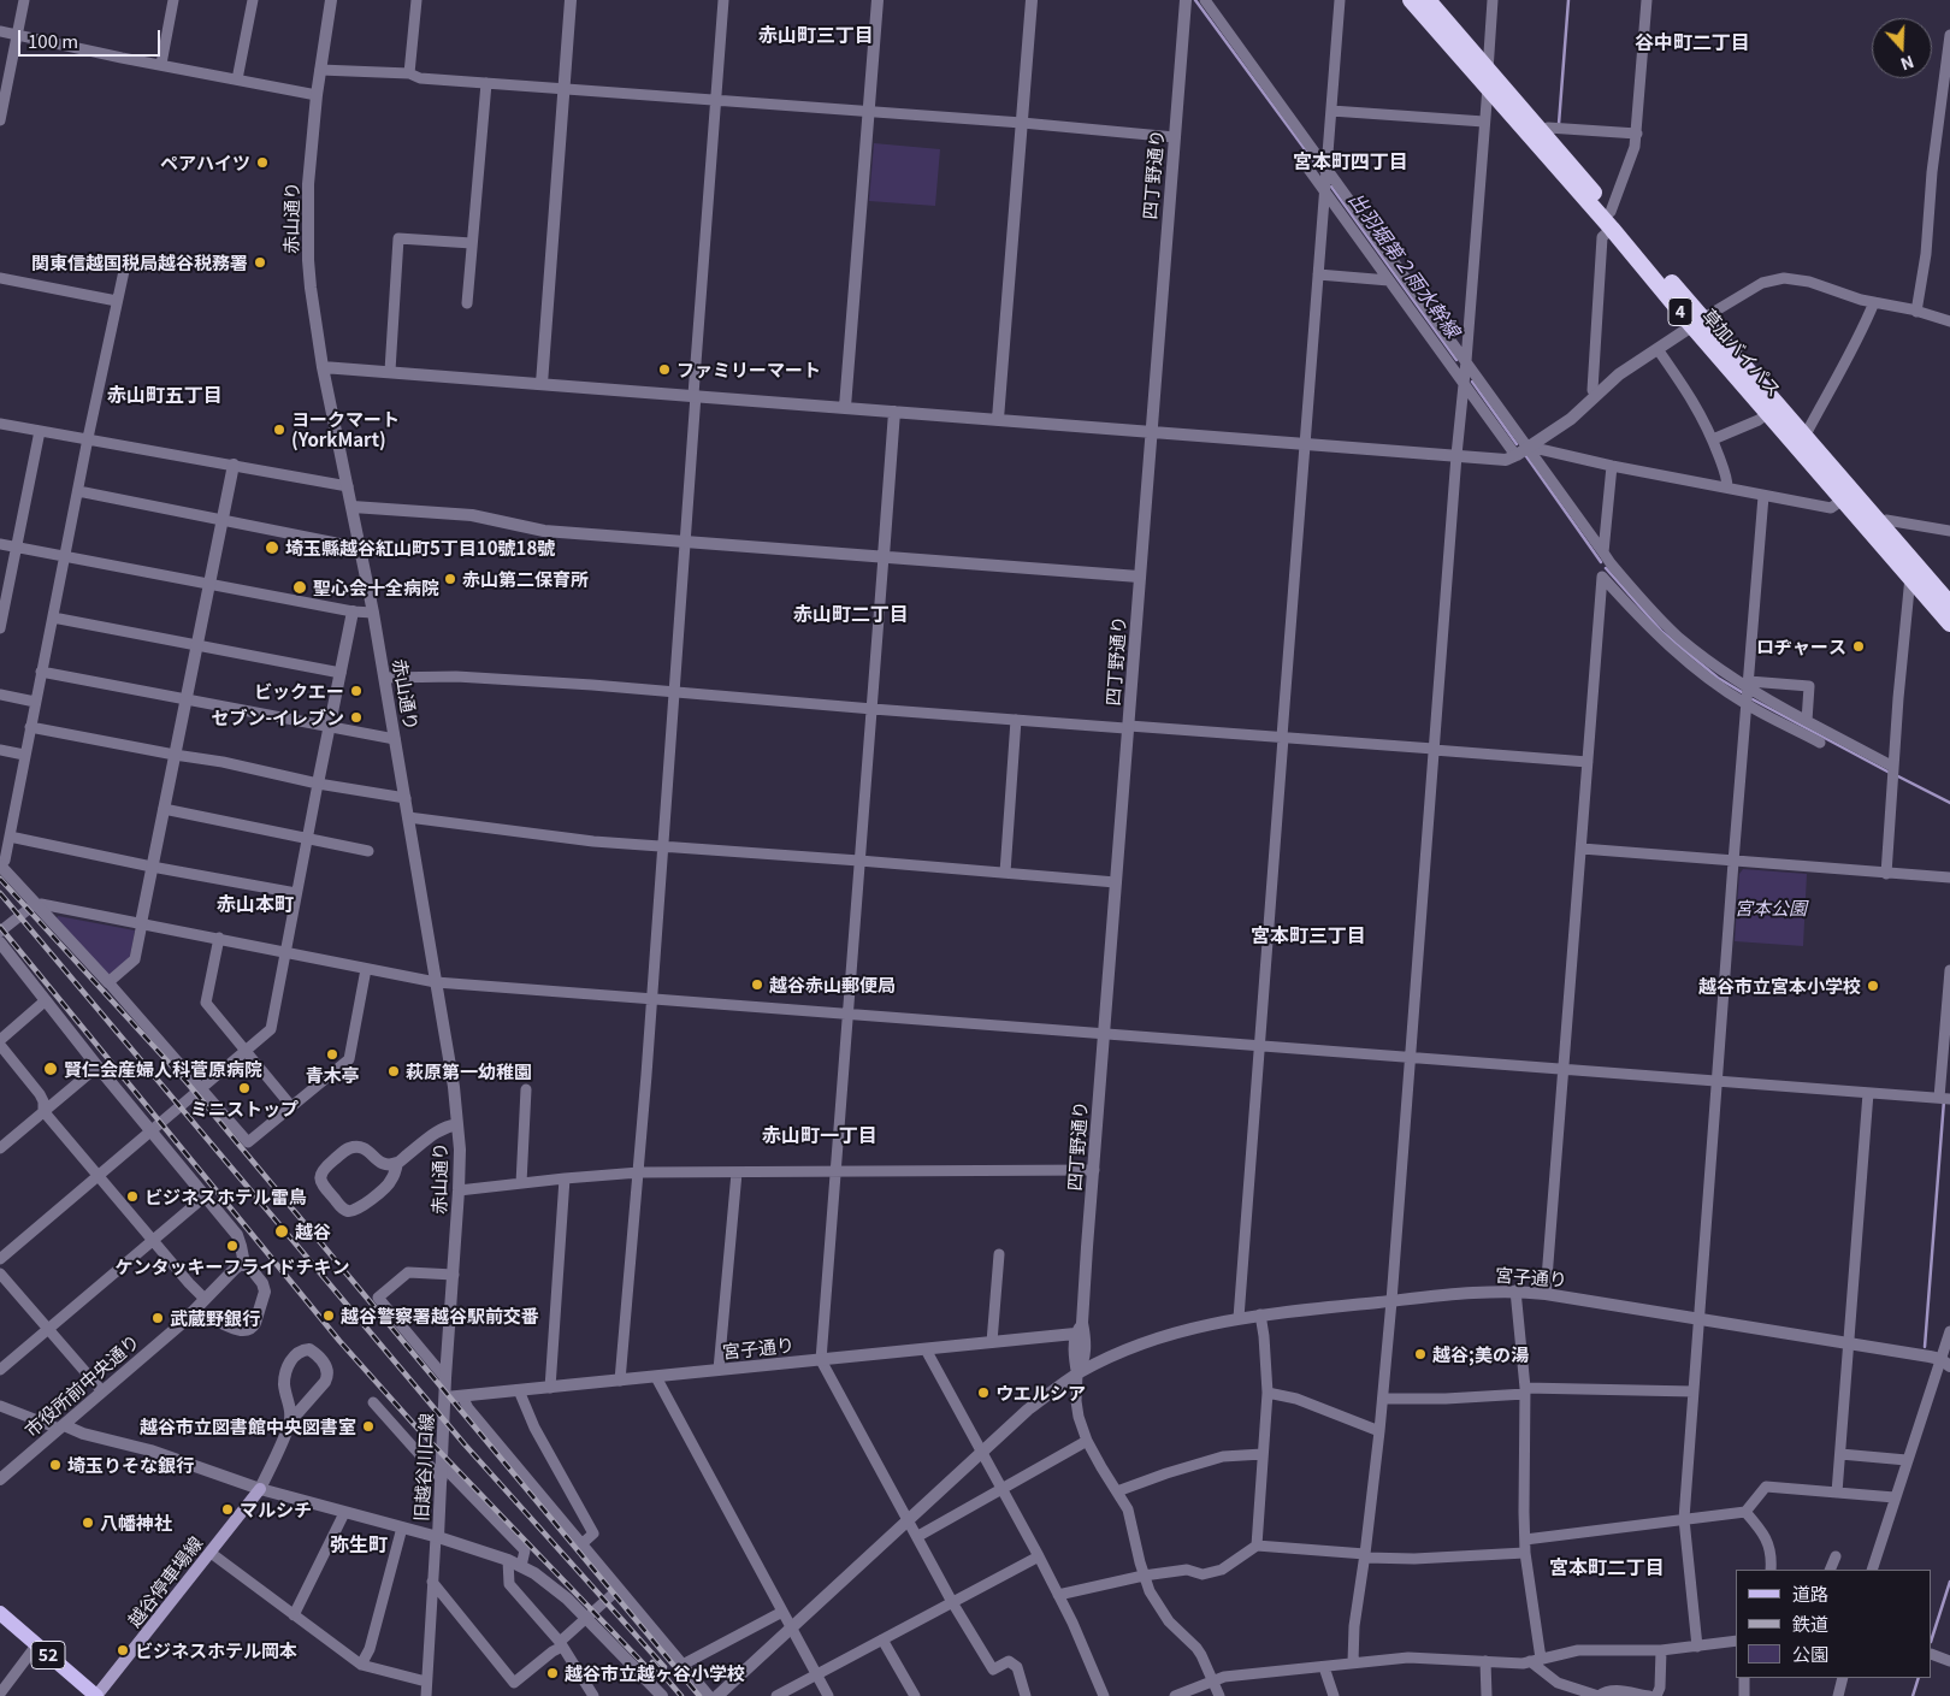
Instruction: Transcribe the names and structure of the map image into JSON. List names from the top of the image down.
{
  "streets": {
    "highway": ["4", "草加バイパス"],
    "main road": ["越谷停車場線", "52"],
    "street": [
      "四丁野通り",
      "赤山通り",
      "宮子通り",
      "市役所前中央通り",
      "旧越谷川口線"
    ]
  },
  "crossings": [
    ["四丁野通り", "宮子通り"],
    ["赤山通り", "宮子通り"],
    ["赤山通り", "旧越谷川口線"],
    ["宮子通り", "旧越谷川口線"],
    ["越谷停車場線", "52"]
  ],
  "districts": [
    "赤山町三丁目",
    "谷中町二丁目",
    "宮本町四丁目",
    "赤山町五丁目",
    "赤山町二丁目",
    "赤山本町",
    "宮本町三丁目",
    "赤山町一丁目",
    "弥生町",
    "宮本町二丁目"
  ],
  "water": ["出羽堀第２雨水幹線"],
  "parks": ["宮本公園"],
  "places": [
    "ペアハイツ",
    "関東信越国税局越谷税務署",
    "ファミリーマート",
    "ヨークマート (YorkMart)",
    "埼玉縣越谷紅山町5丁目10號18號",
    "赤山第二保育所",
    "聖心会十全病院",
    "ロヂャース",
    "ビックエー",
    "セブン-イレブン",
    "越谷赤山郵便局",
    "越谷市立宮本小学校",
    "青木亭",
    "賢仁会産婦人科菅原病院",
    "萩原第一幼稚園",
    "ミニストップ",
    "ビジネスホテル雷鳥",
    "越谷",
    "ケンタッキーフライドチキン",
    "越谷警察署越谷駅前交番",
    "武蔵野銀行",
    "越谷;美の湯",
    "ウエルシア",
    "越谷市立図書館中央図書室",
    "埼玉りそな銀行",
    "マルシチ",
    "八幡神社",
    "ビジネスホテル岡本",
    "越谷市立越ヶ谷小学校"
  ],
  "legend": ["道路", "鉄道", "公園"],
  "scale_bar": "100 m",
  "north": "bottom"
}
